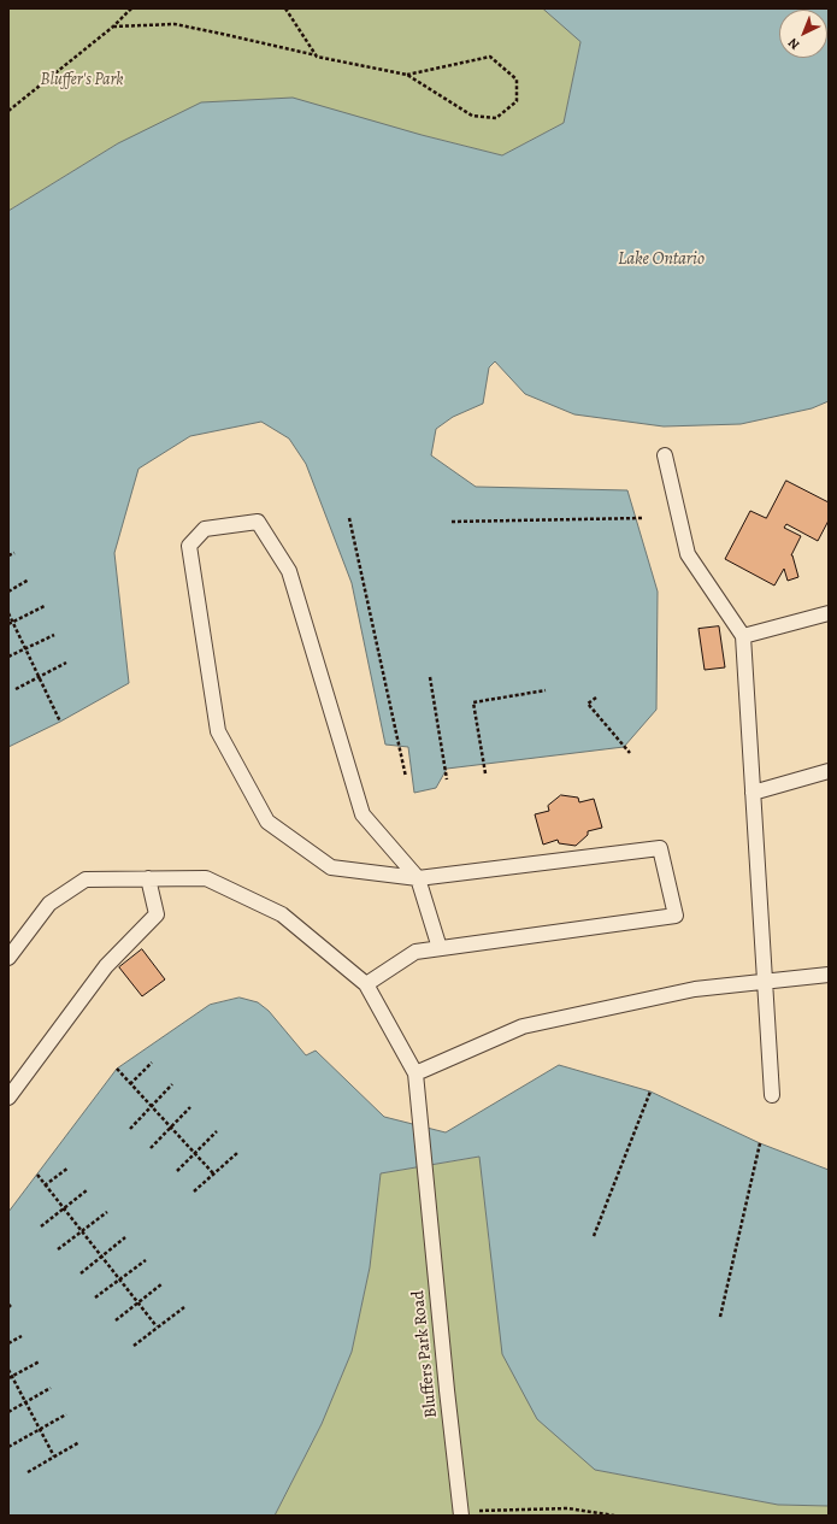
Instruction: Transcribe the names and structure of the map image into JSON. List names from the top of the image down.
{
  "streets": {
    "lane": ["Bluffers Park Road"]
  },
  "water": ["Lake Ontario"],
  "parks": ["Bluffer's Park"],
  "north": "bottom left"
}
